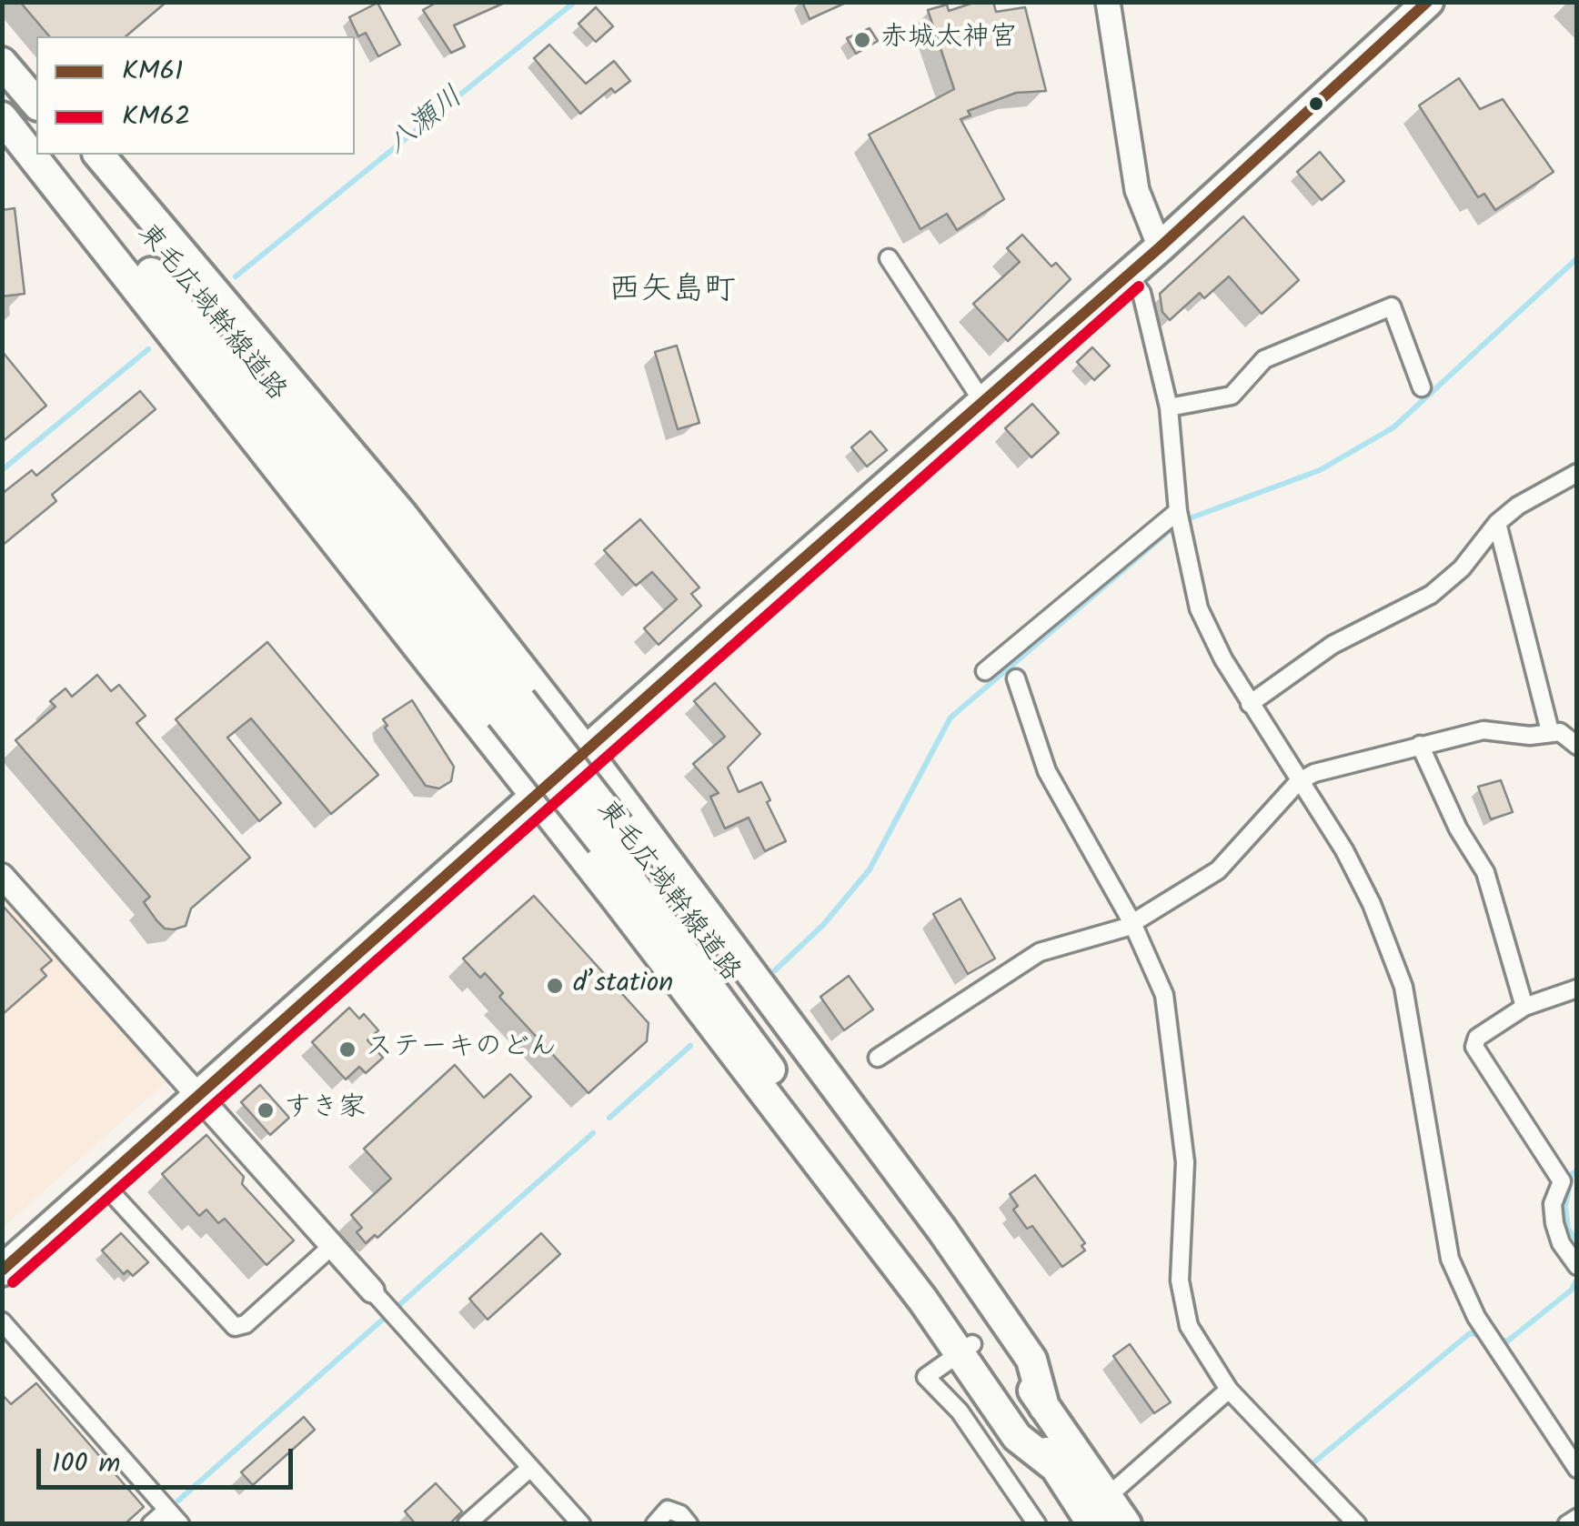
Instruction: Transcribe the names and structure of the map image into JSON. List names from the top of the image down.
{
  "streets": {
    "highway": ["東毛広域幹線道路"]
  },
  "districts": ["西矢島町"],
  "water": ["八瀬川"],
  "places": [
    "赤城太神宮",
    "d’station",
    "ステーキのどん",
    "すき家"
  ],
  "lines": ["transit line KM61", "transit line KM62"],
  "legend": ["KM61", "KM62"],
  "scale_bar": "100 m"
}
